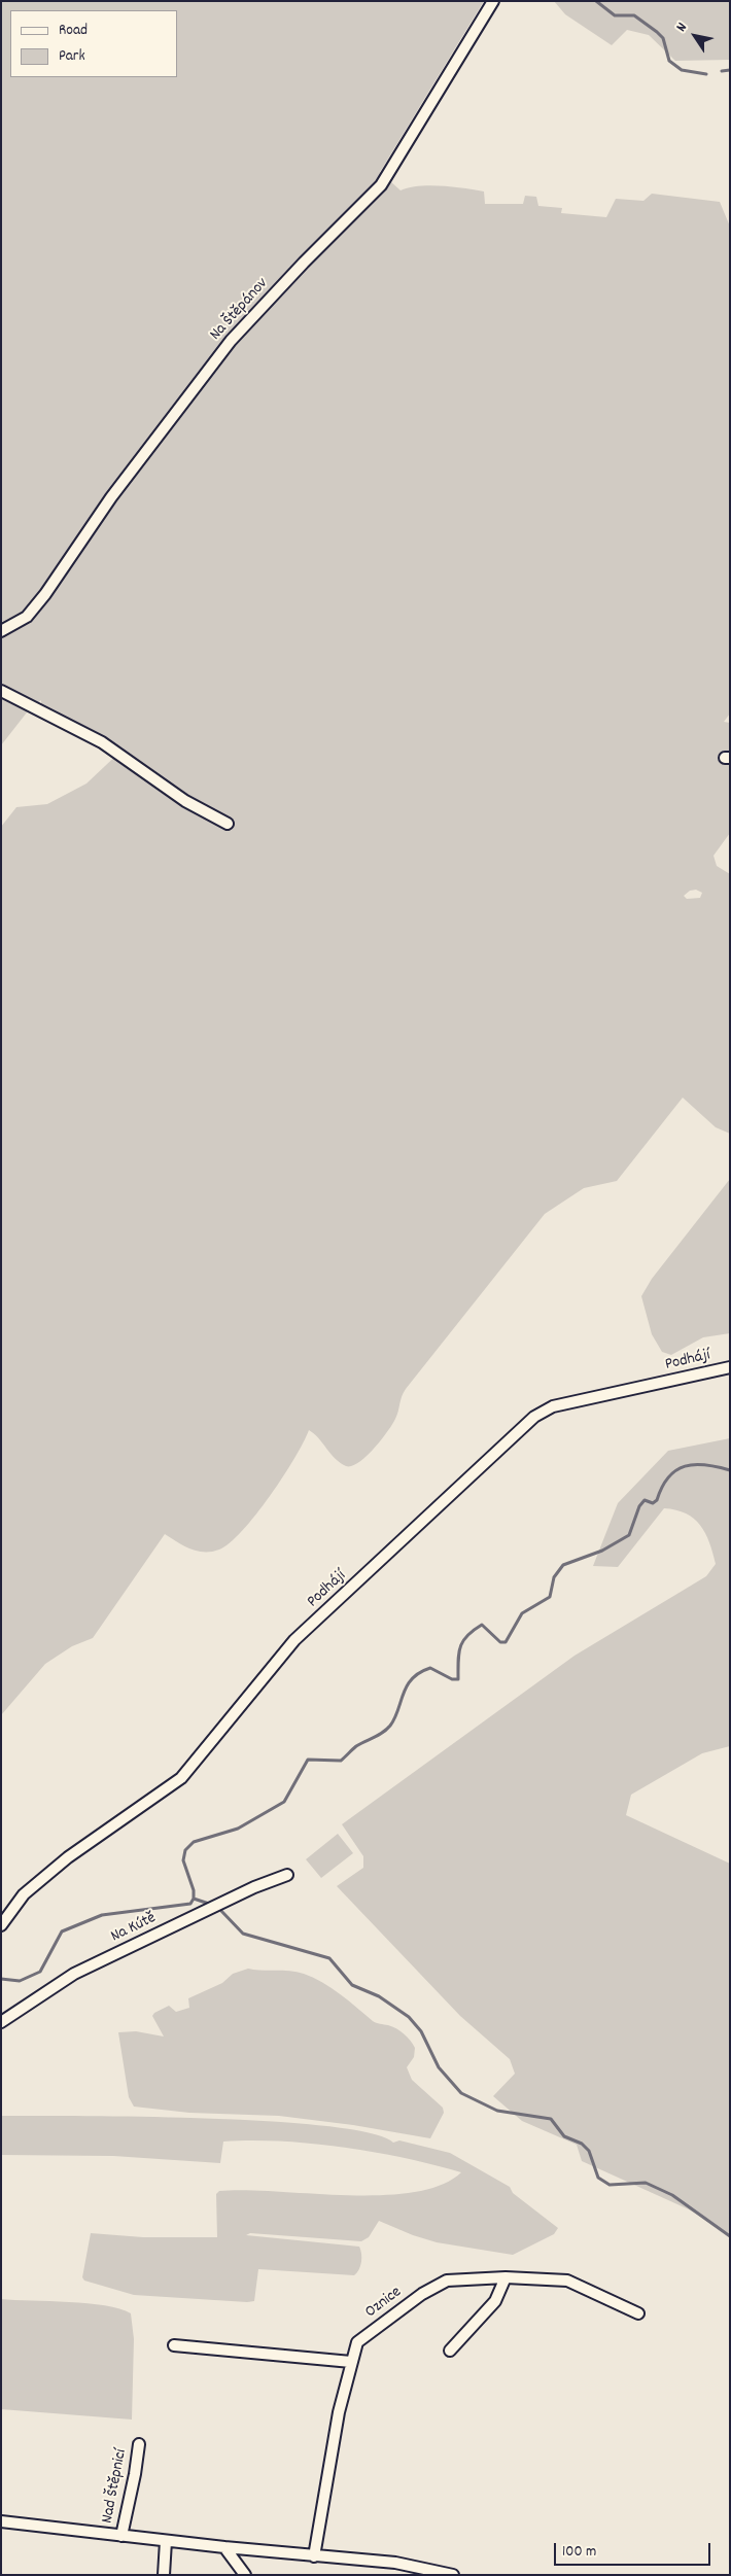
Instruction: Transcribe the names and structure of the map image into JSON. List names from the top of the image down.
{
  "streets": {
    "street": [
      "Na Štěpánov",
      "Podhájí",
      "Na Kútě",
      "Oznice",
      "Nad Štěpnicí"
    ]
  },
  "legend": ["Road", "Park"],
  "scale_bar": "100 m",
  "north": "top left"
}
